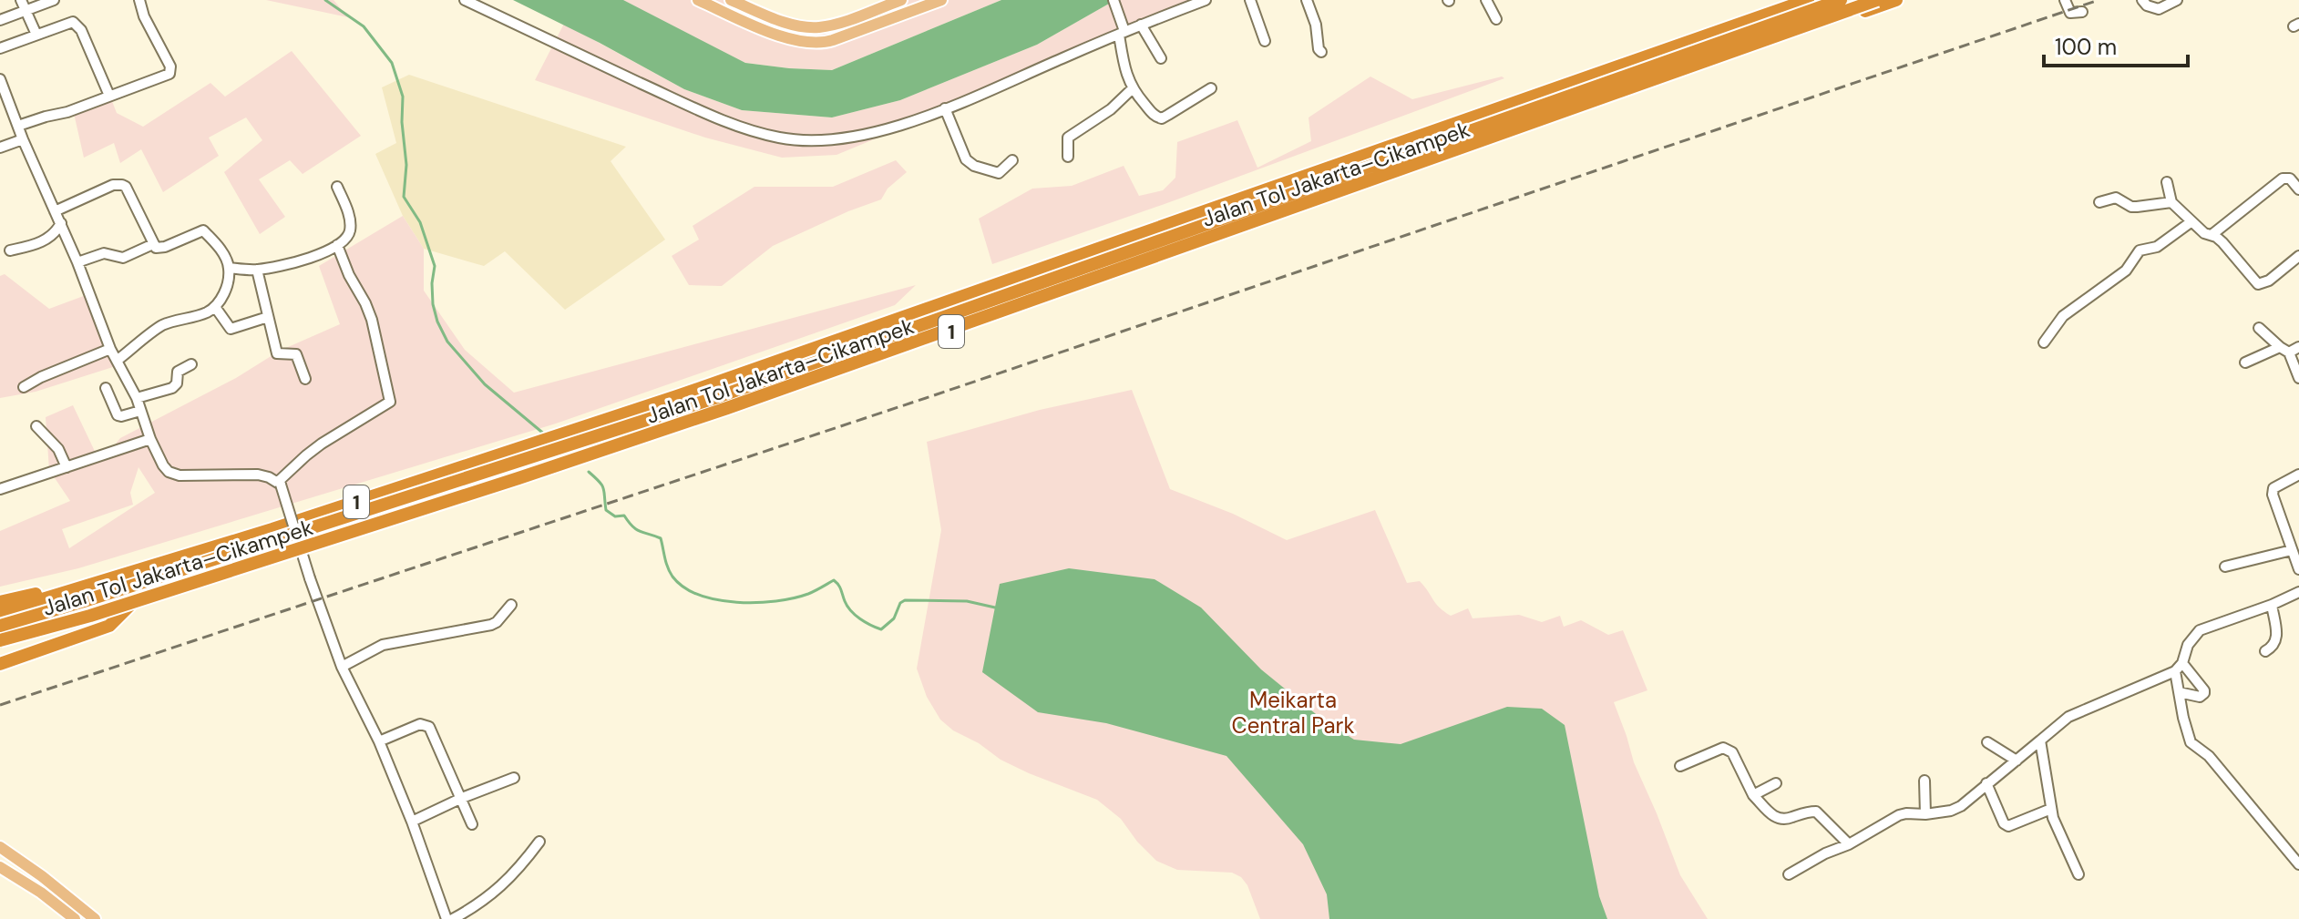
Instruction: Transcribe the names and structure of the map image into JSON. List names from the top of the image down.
{
  "streets": {
    "highway": ["Jalan Tol Jakarta–Cikampek", "1"]
  },
  "crossings": [
    ["Jalan Tol Jakarta–Cikampek", "1"]
  ],
  "parks": ["Meikarta Central Park"],
  "scale_bar": "100 m"
}
